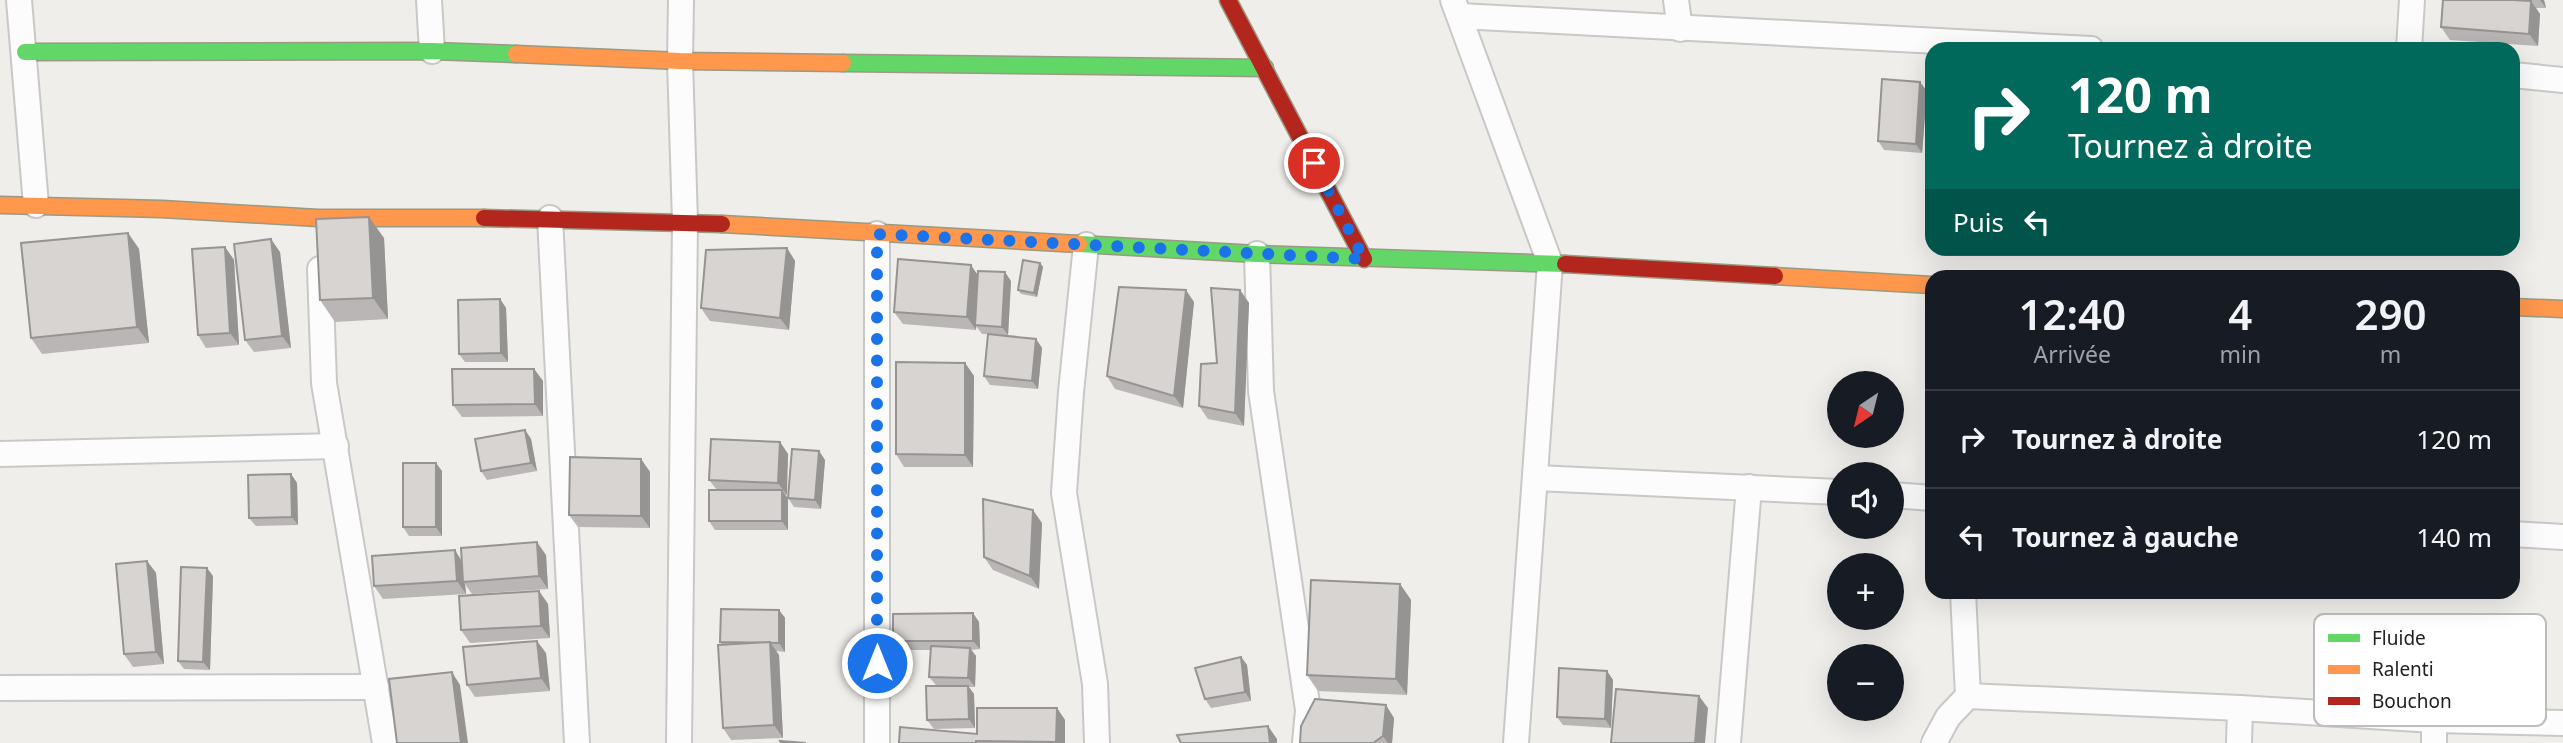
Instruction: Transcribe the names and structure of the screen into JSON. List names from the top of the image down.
{
  "legend": ["Fluide", "Ralenti", "Bouchon"],
  "north": "bottom left",
  "page": {
    "turn": ["120 m", "Tournez à droite"],
    "then": "Puis",
    "eta": [
      "12:40",
      "Arrivée",
      "4",
      "min",
      "290",
      "m"
    ],
    "map_buttons": ["+", "−"],
    "list": [
      {
        "name": "Tournez à droite",
        "value": "120 m"
      },
      {
        "name": "Tournez à gauche",
        "value": "140 m"
      }
    ]
  }
}
